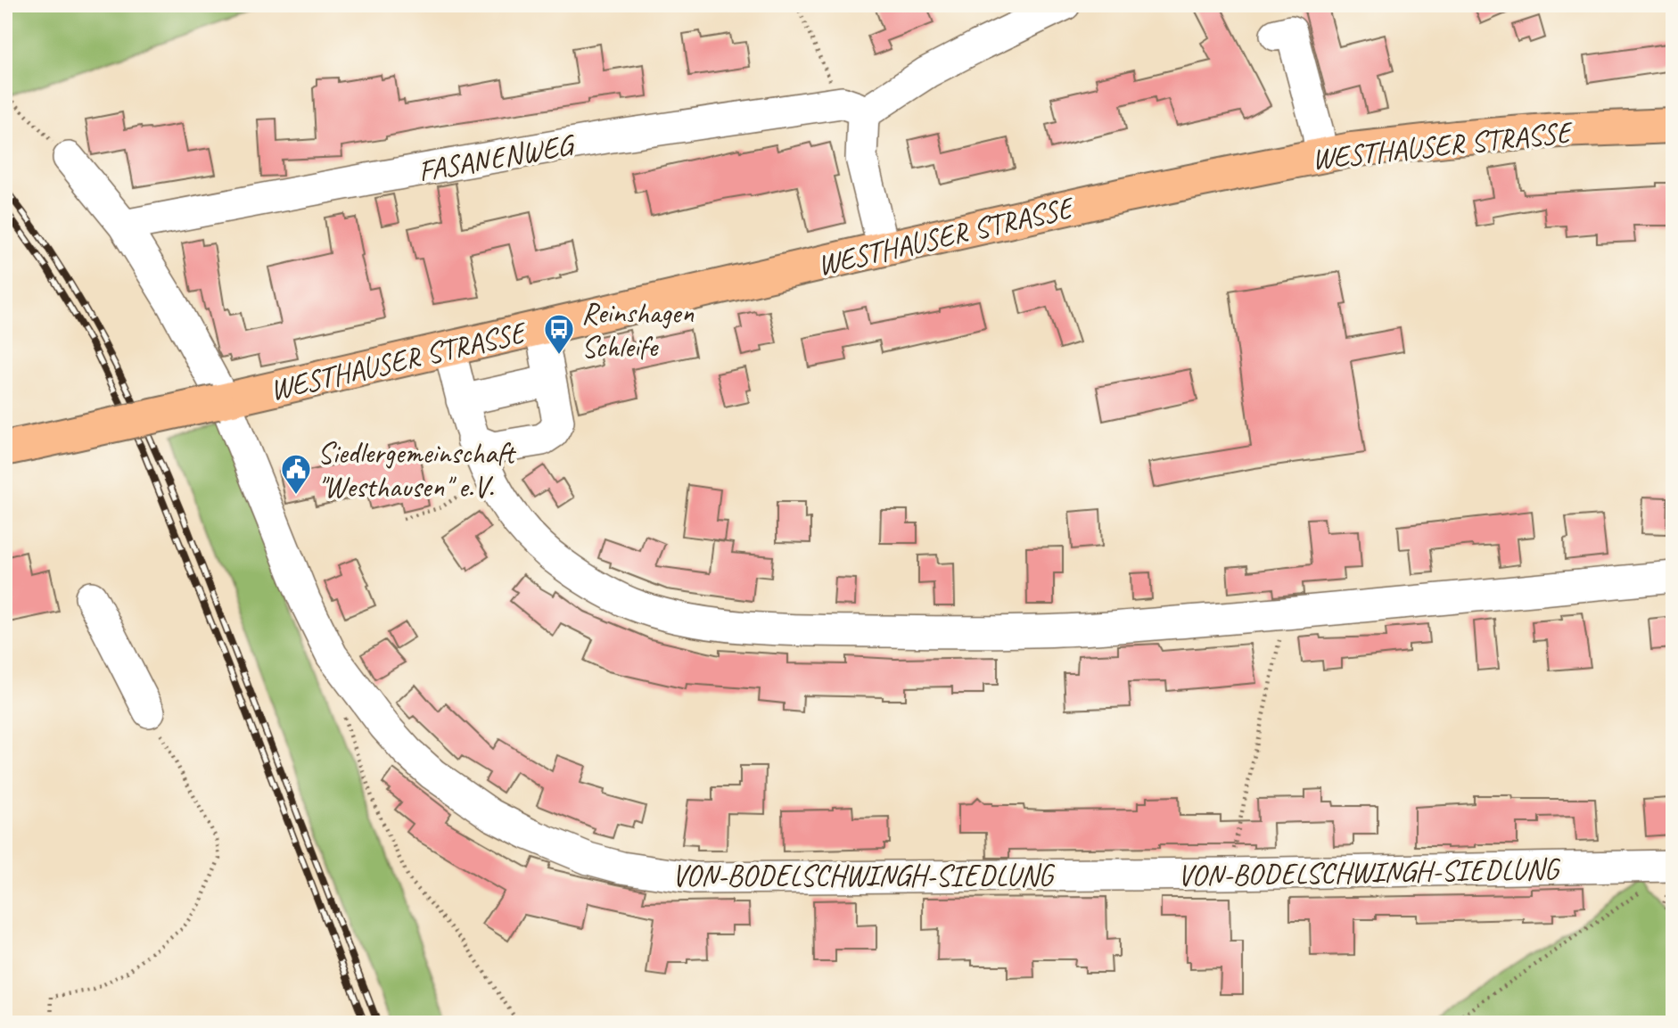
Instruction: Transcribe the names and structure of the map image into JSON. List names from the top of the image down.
{
  "streets": {
    "main road": ["WESTHAUSER STRASSE"],
    "street": ["FASANENWEG", "VON-BODELSCHWINGH-SIEDLUNG"]
  },
  "crossings": [
    ["WESTHAUSER STRASSE", "VON-BODELSCHWINGH-SIEDLUNG"]
  ],
  "places": {
    "bus stop": ["Reinshagen Schleife"],
    "public building": ["Siedlergemeinschaft \"Westhausen\" e.V."]
  }
}
